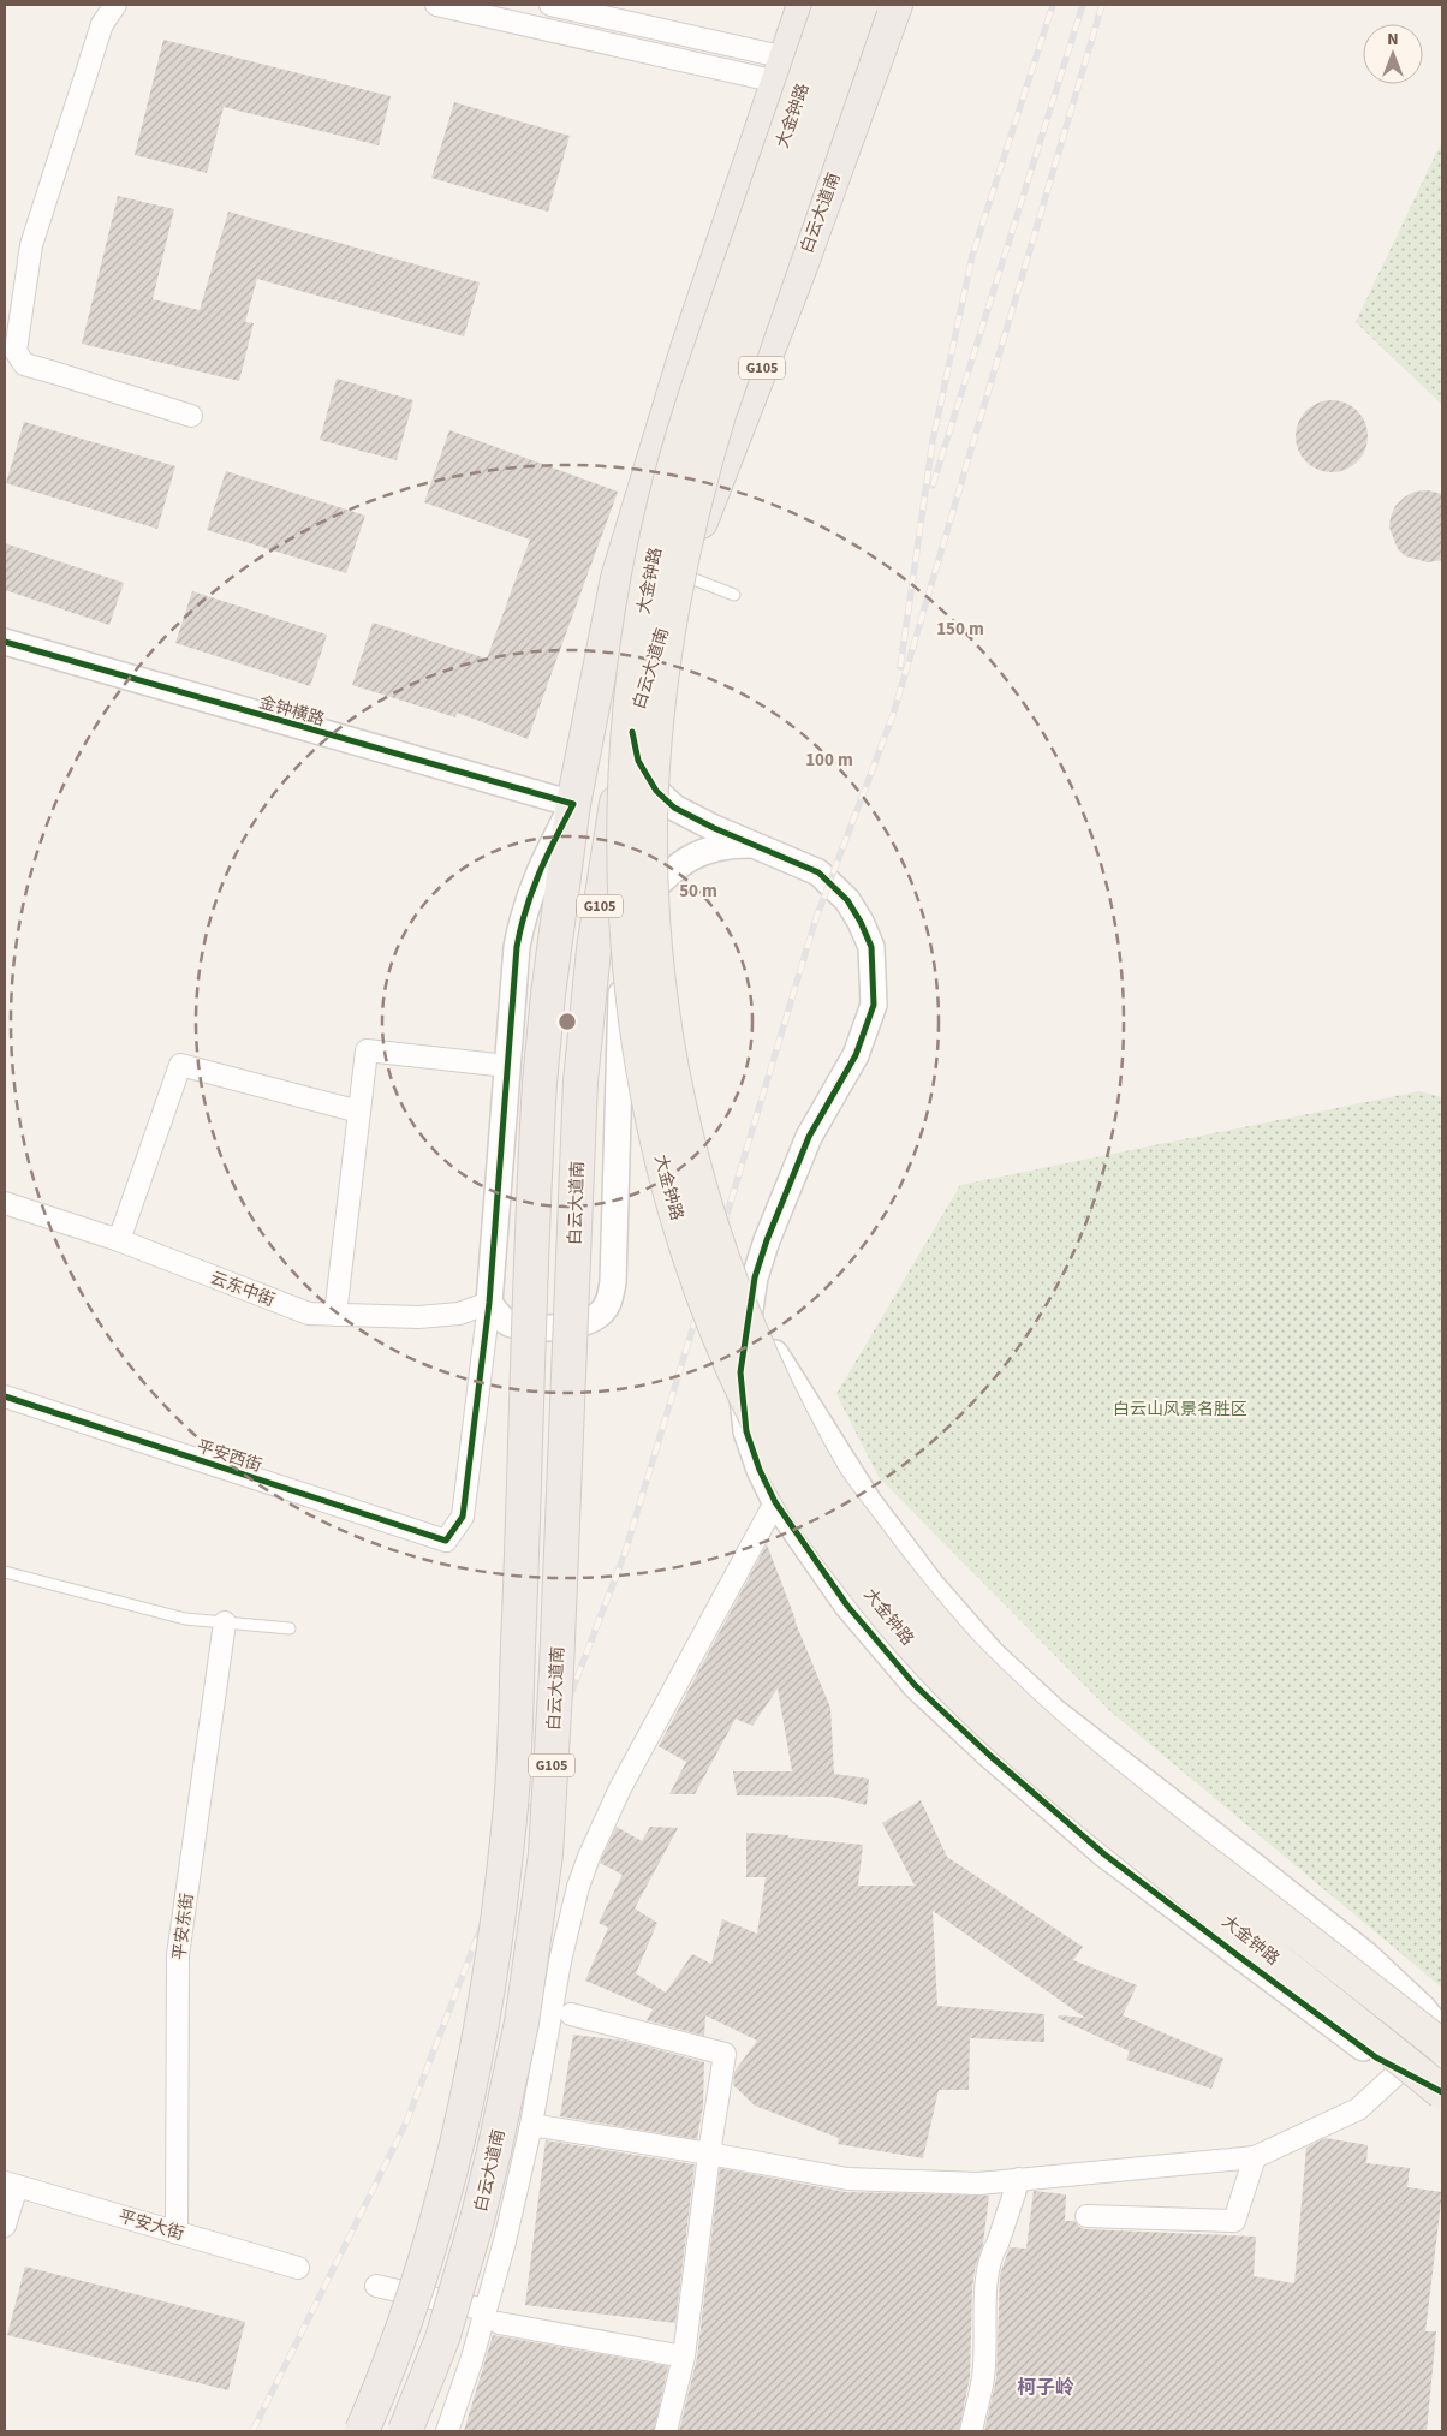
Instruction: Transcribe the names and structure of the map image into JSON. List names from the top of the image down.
{
  "streets": {
    "highway": ["白云大道南", "G105"],
    "main road": ["大金钟路"],
    "street": [
      "金钟横路",
      "云东中街",
      "平安西街",
      "平安东街",
      "平安大街"
    ]
  },
  "crossings": [
    ["G105", "金钟横路"],
    ["云东中街", "平安西街"],
    ["平安东街", "平安大街"]
  ],
  "districts": ["柯子岭"],
  "parks": ["白云山风景名胜区"],
  "north": "top",
  "rings": ["150 m", "100 m", "50 m"]
}
